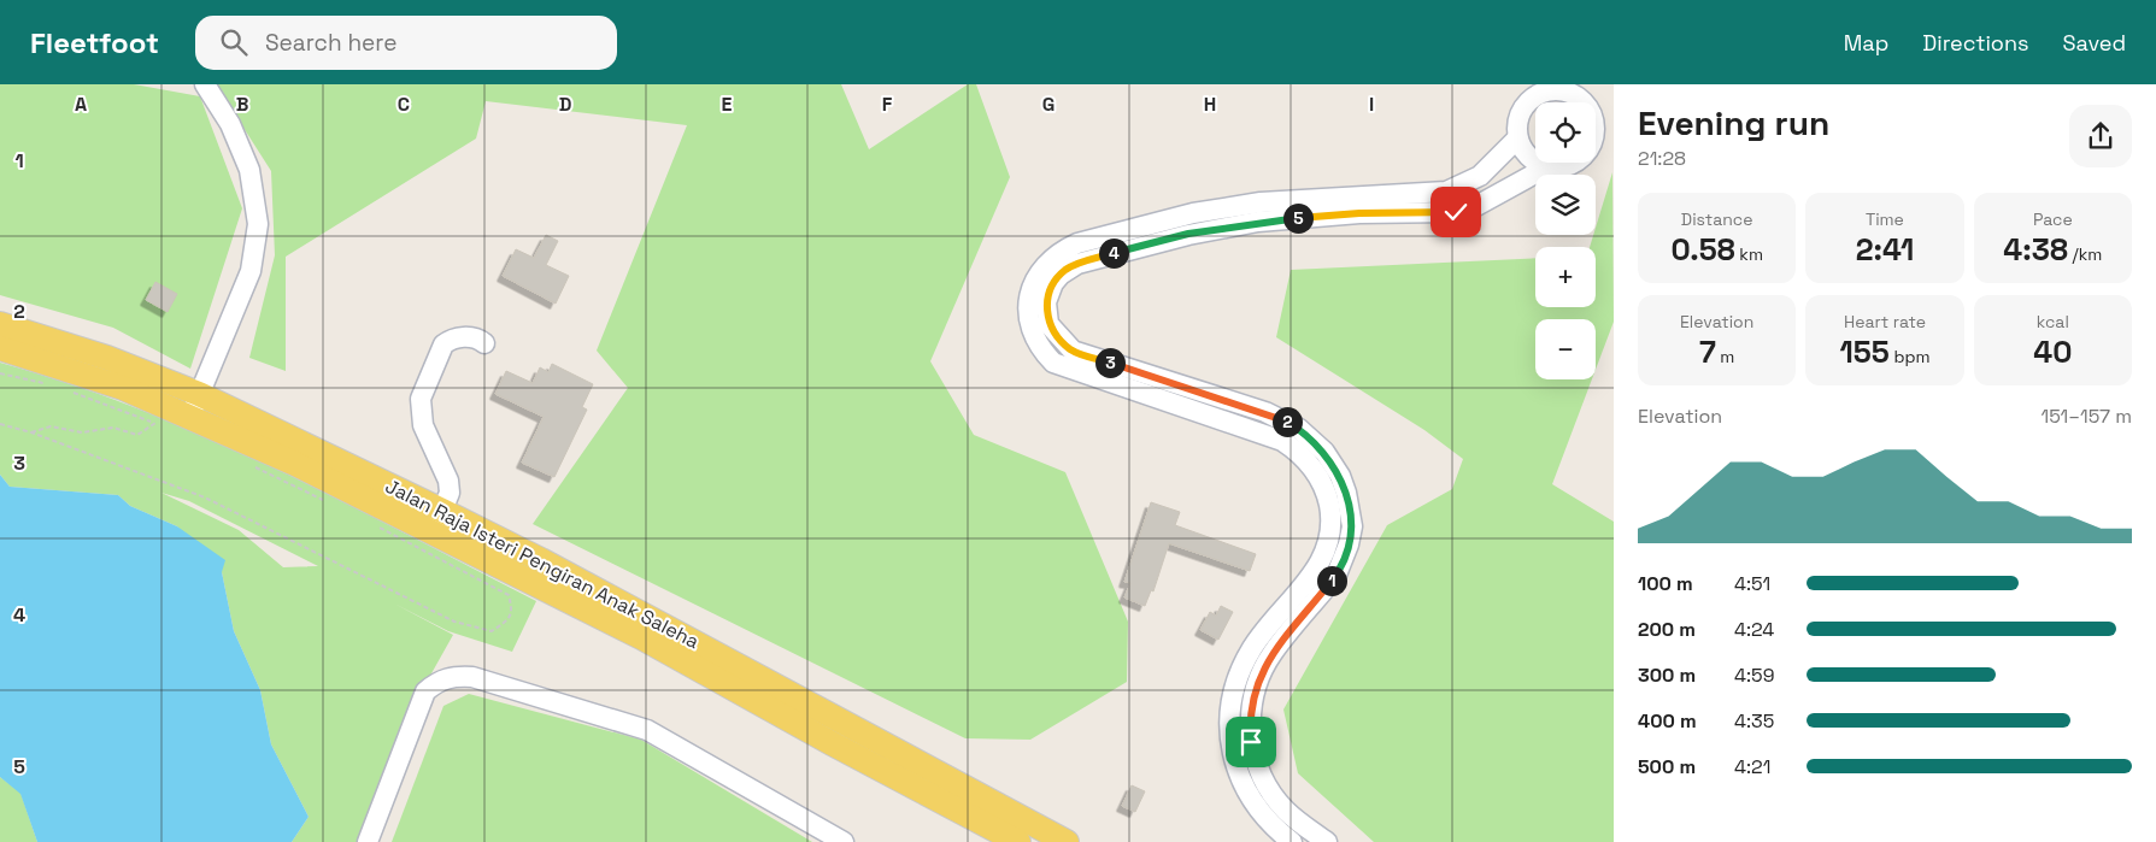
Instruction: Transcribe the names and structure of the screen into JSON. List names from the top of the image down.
{
  "streets": {
    "main road": ["Jalan Raja Isteri Pengiran Anak Saleha"]
  },
  "page": {
    "header": "Fleetfoot",
    "search": "Search here",
    "nav": ["Map", "Directions", "Saved"],
    "heading": ["Evening run", "21:28"],
    "map_buttons": ["+", "−"],
    "stats": [
      ["Distance", "0.58 km"],
      ["Time", "2:41"],
      ["Pace", "4:38 /km"],
      ["Elevation", "7 m"],
      ["Heart rate", "155 bpm"],
      ["kcal", "40"]
    ],
    "pins": [
      "5",
      "4",
      "3",
      "2",
      "1"
    ],
    "chart": ["Elevation", "151–157 m"],
    "list": [
      {
        "name": "100 m",
        "note": "4:51"
      },
      {
        "name": "200 m",
        "note": "4:24"
      },
      {
        "name": "300 m",
        "note": "4:59"
      },
      {
        "name": "400 m",
        "note": "4:35"
      },
      {
        "name": "500 m",
        "note": "4:21"
      }
    ]
  },
  "grid": {
    "columns": [
      "A",
      "B",
      "C",
      "D",
      "E",
      "F",
      "G",
      "H",
      "I"
    ],
    "rows": [
      "1",
      "2",
      "3",
      "4",
      "5"
    ]
  }
}
